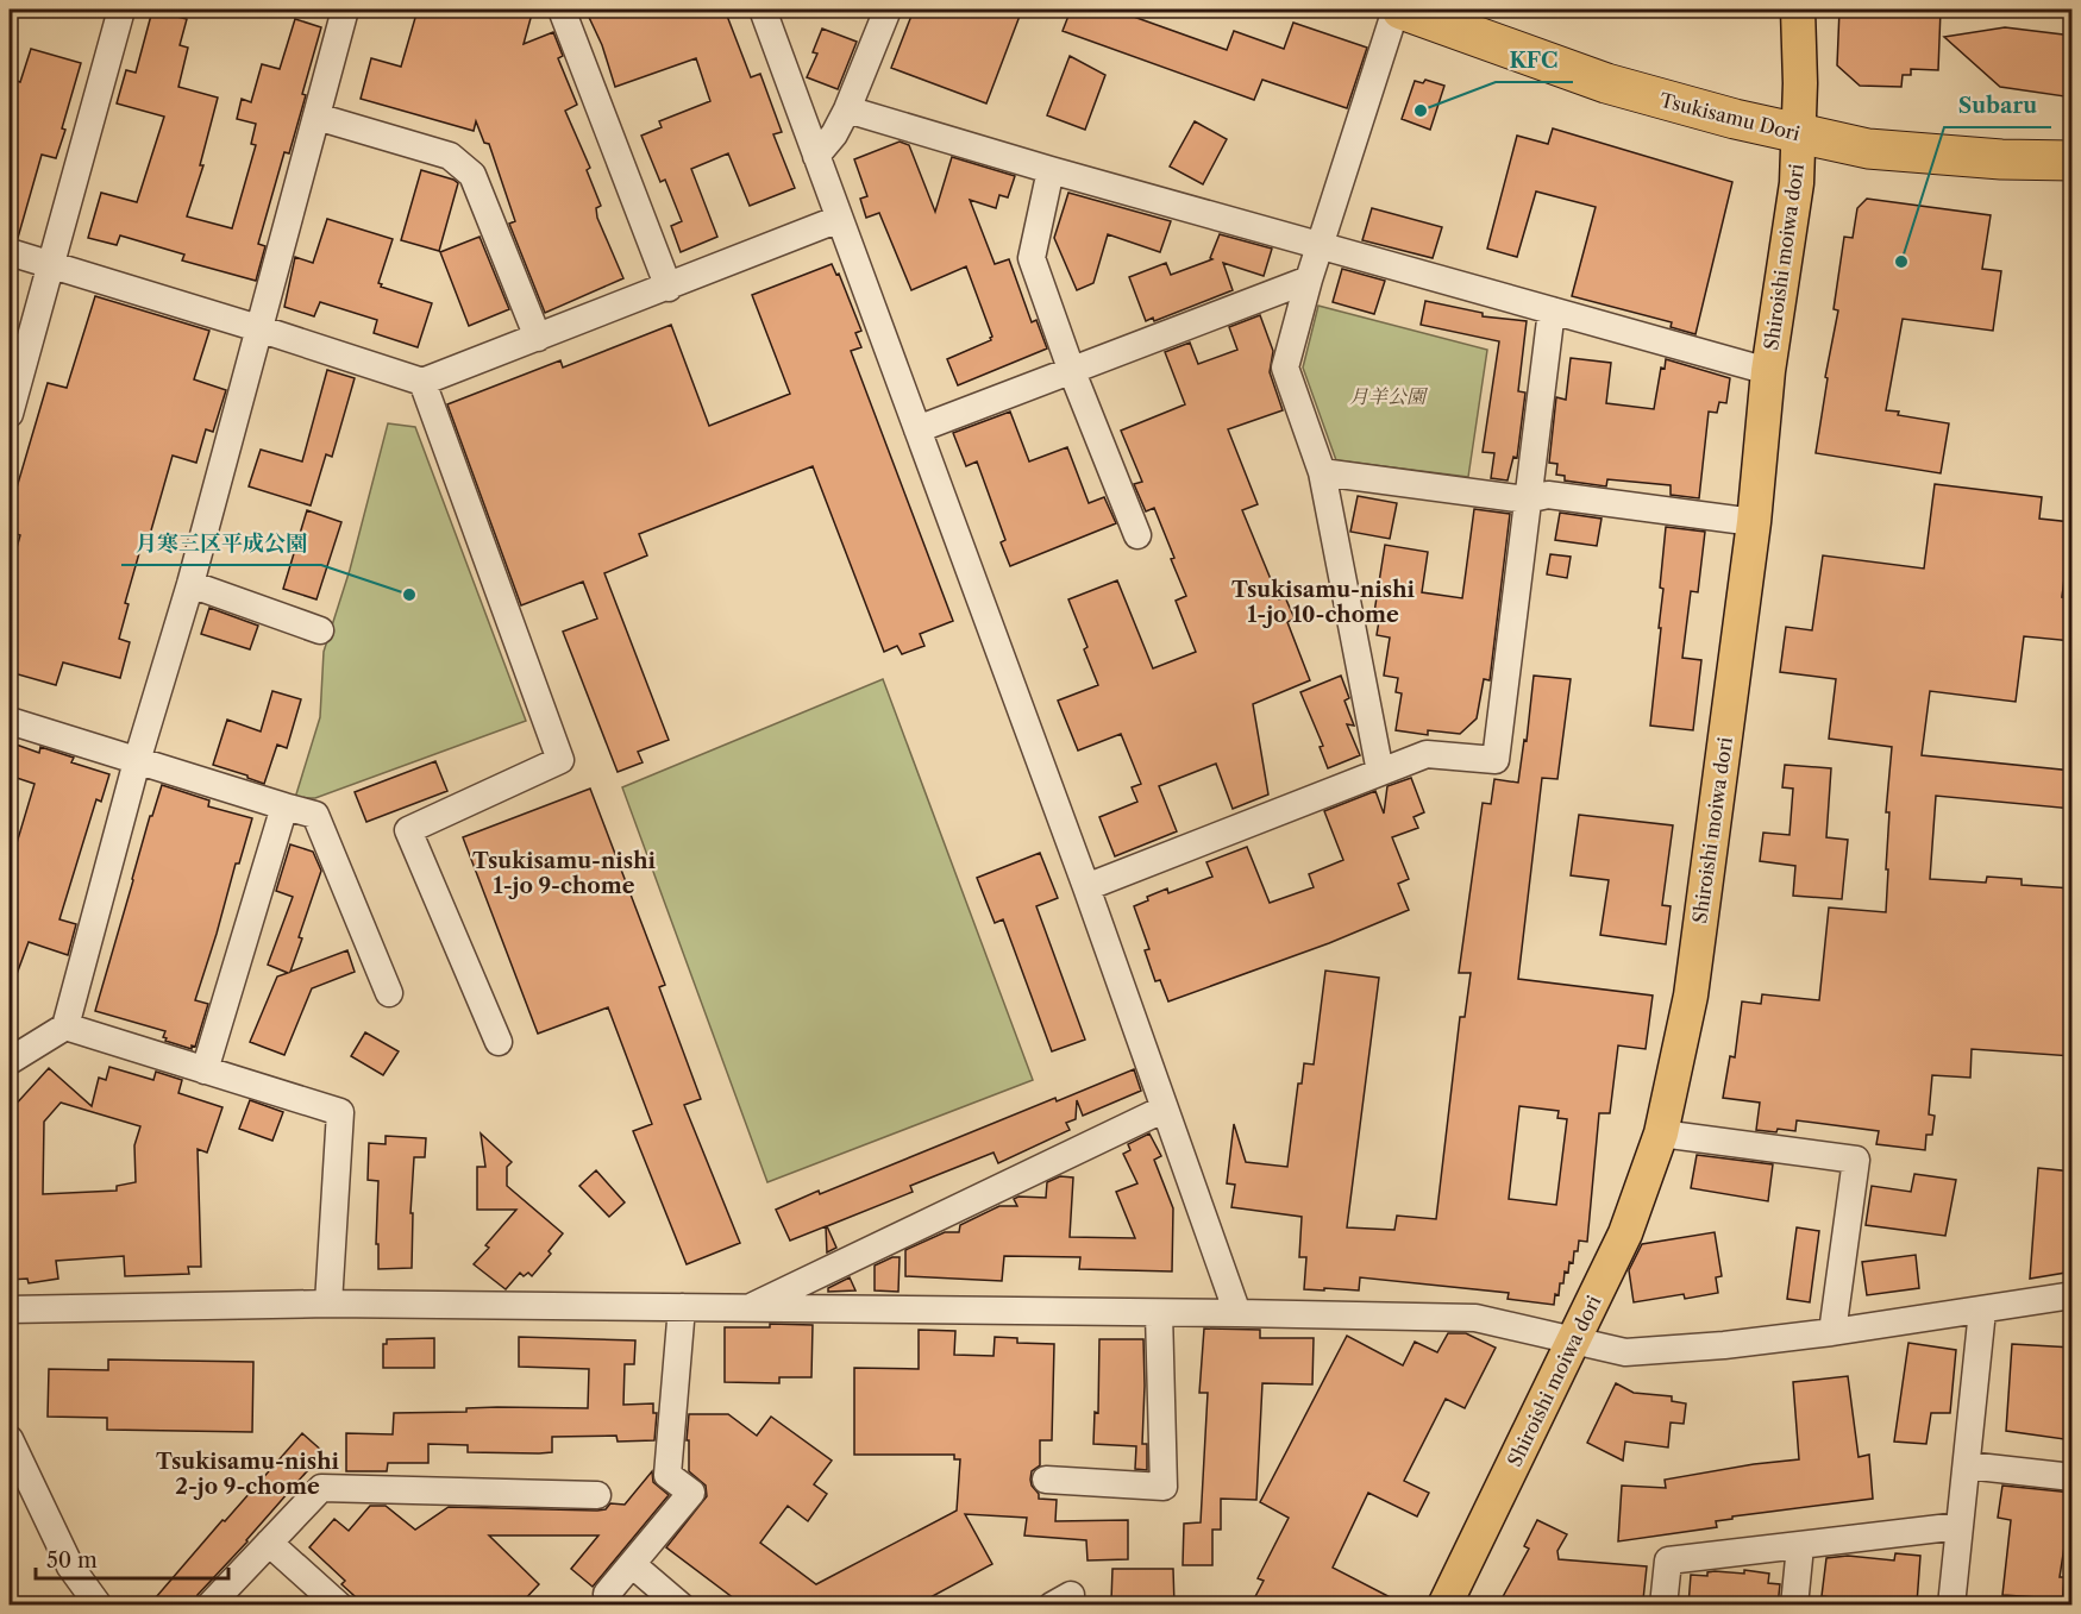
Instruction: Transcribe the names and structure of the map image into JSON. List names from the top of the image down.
{
  "streets": {
    "highway": ["Tsukisamu Dori"],
    "main road": ["Shiroishi moiwa dori"]
  },
  "crossings": [
    ["Tsukisamu Dori", "Shiroishi moiwa dori"]
  ],
  "districts": ["Tsukisamu-nishi 1-jo 10-chome", "Tsukisamu-nishi 1-jo 9-chome", "Tsukisamu-nishi 2-jo 9-chome"],
  "parks": ["月羊公園"],
  "places": ["KFC", "Subaru", "月寒三区平成公園"],
  "scale_bar": "50 m"
}
